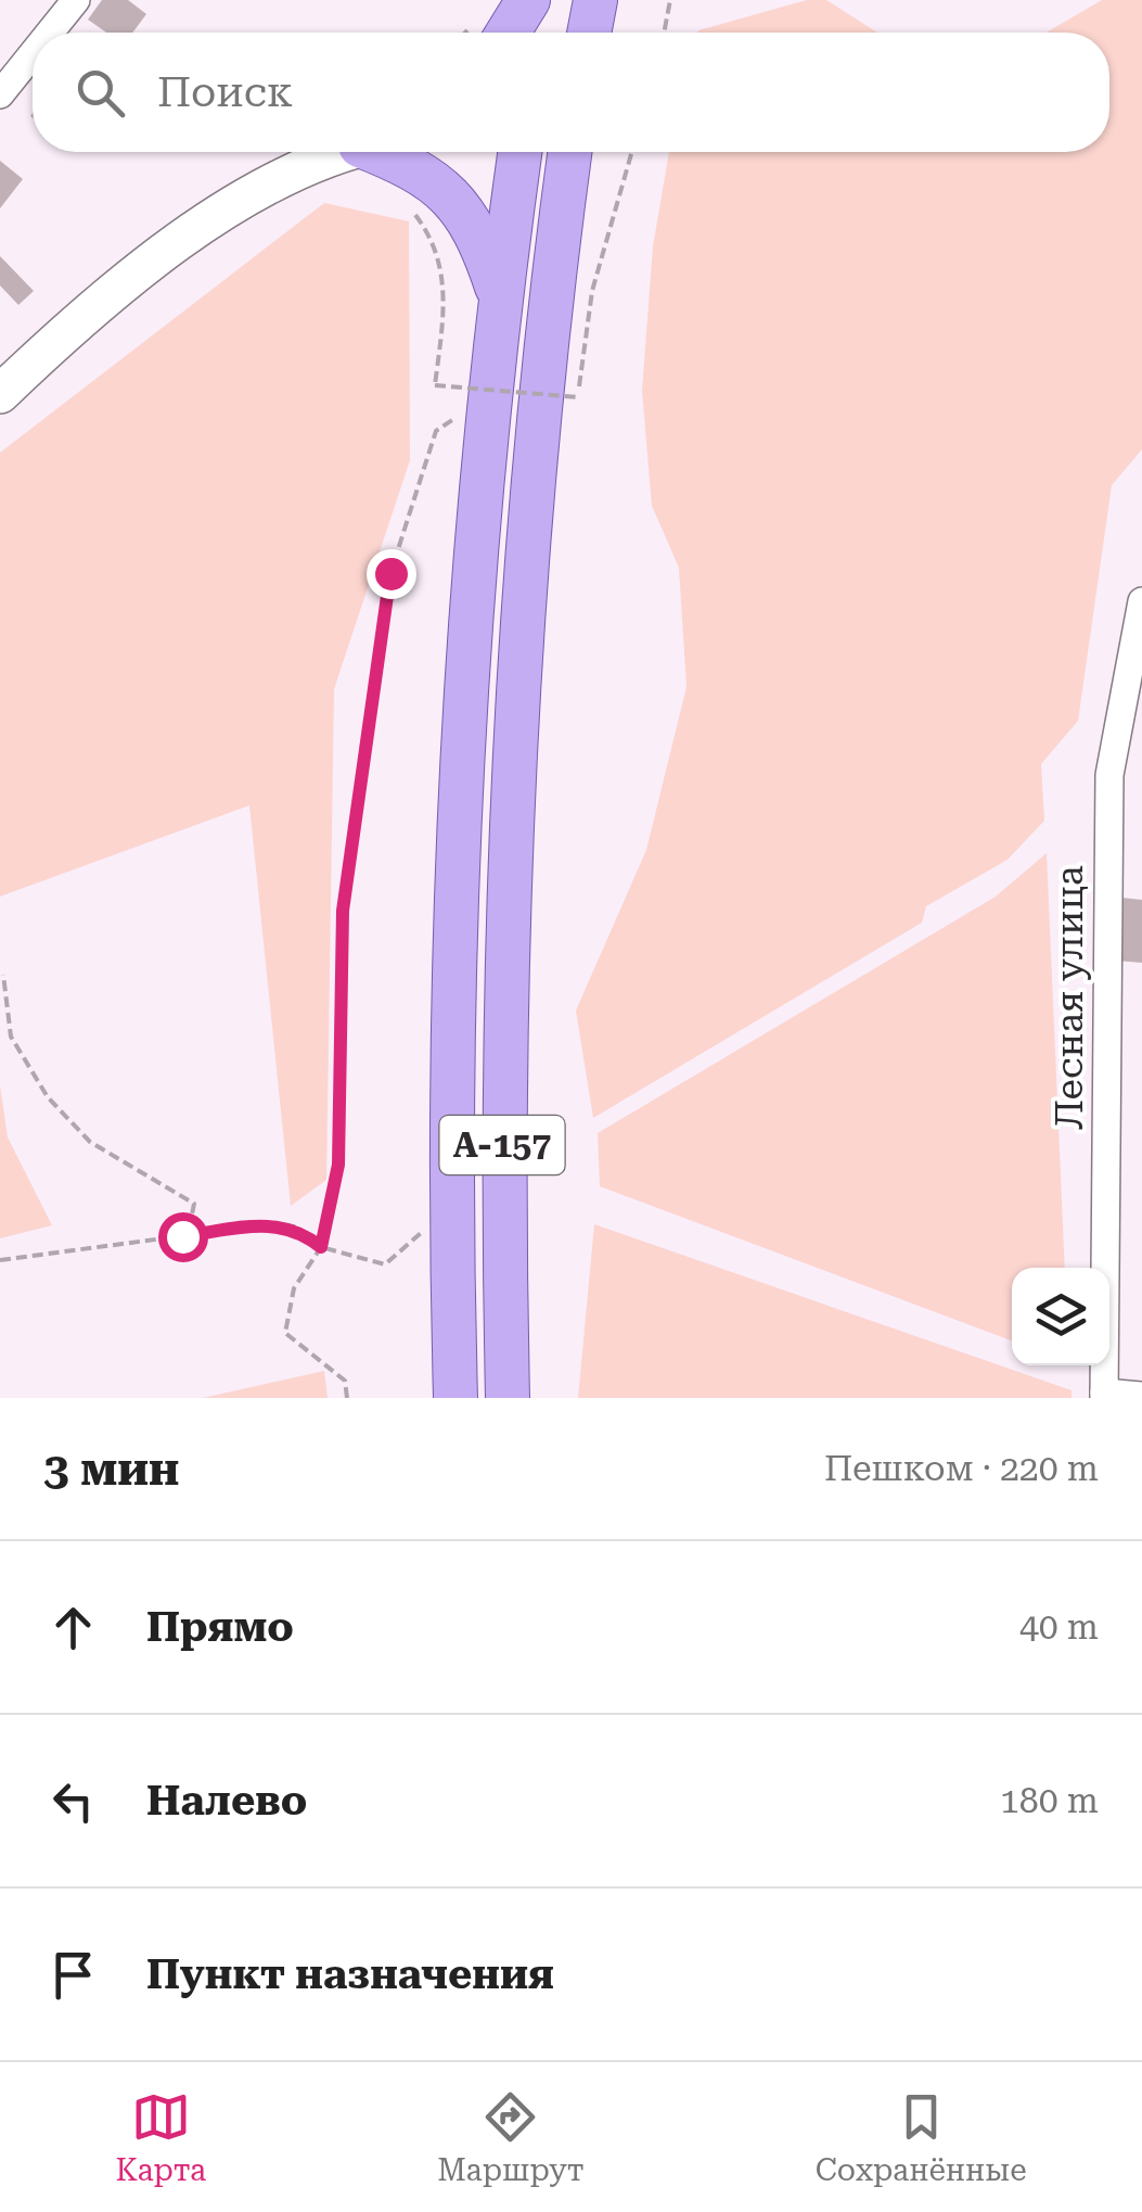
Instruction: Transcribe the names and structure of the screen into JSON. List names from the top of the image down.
{
  "streets": {
    "main road": ["А-157"],
    "street": ["Лесная улица"]
  },
  "page": {
    "search": "Поиск",
    "heading": ["3 мин", "Пешком · 220 m"],
    "list": [
      ["Прямо", "40 m"],
      ["Налево", "180 m"],
      "Пункт назначения"
    ],
    "nav": ["Карта", "Маршрут", "Сохранённые"]
  }
}
